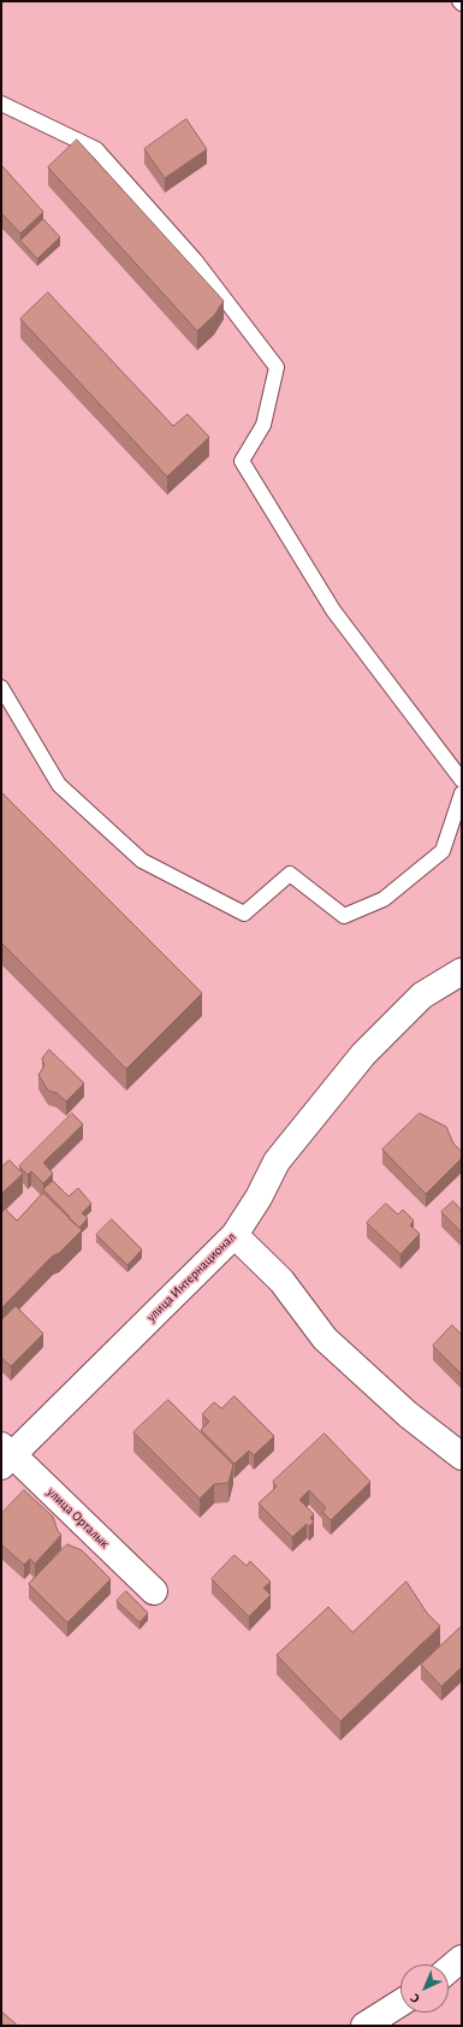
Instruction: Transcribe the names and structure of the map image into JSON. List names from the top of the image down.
{
  "streets": {
    "street": ["улица Интернационал", "улица Орталык"]
  },
  "crossings": [
    ["улица Интернационал", "улица Орталык"]
  ],
  "north": "bottom left"
}
